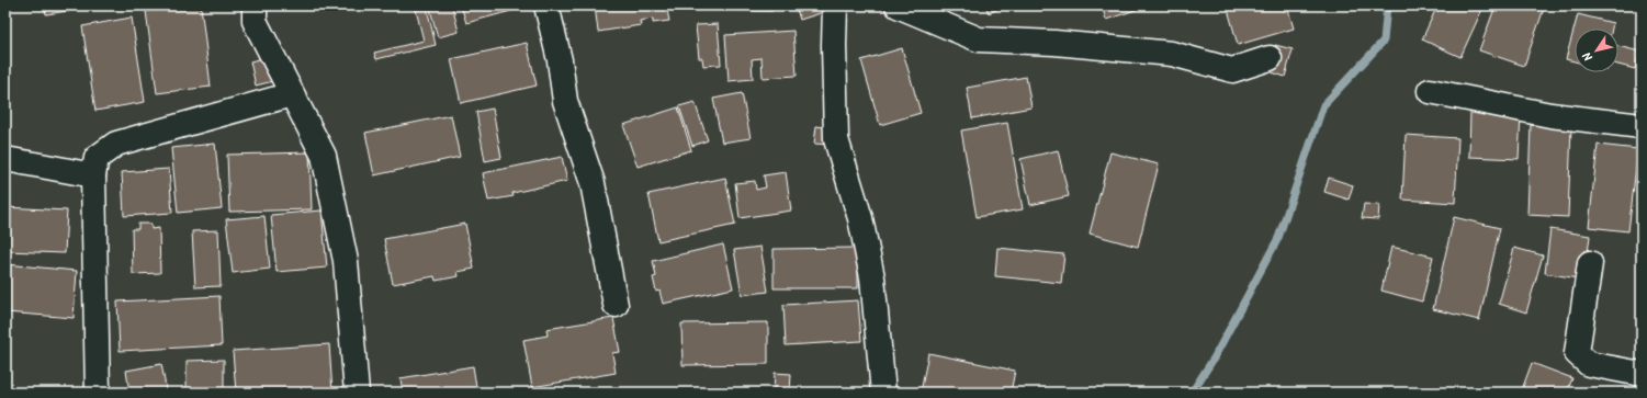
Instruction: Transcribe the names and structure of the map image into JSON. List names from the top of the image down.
{
  "north": "bottom left"
}
